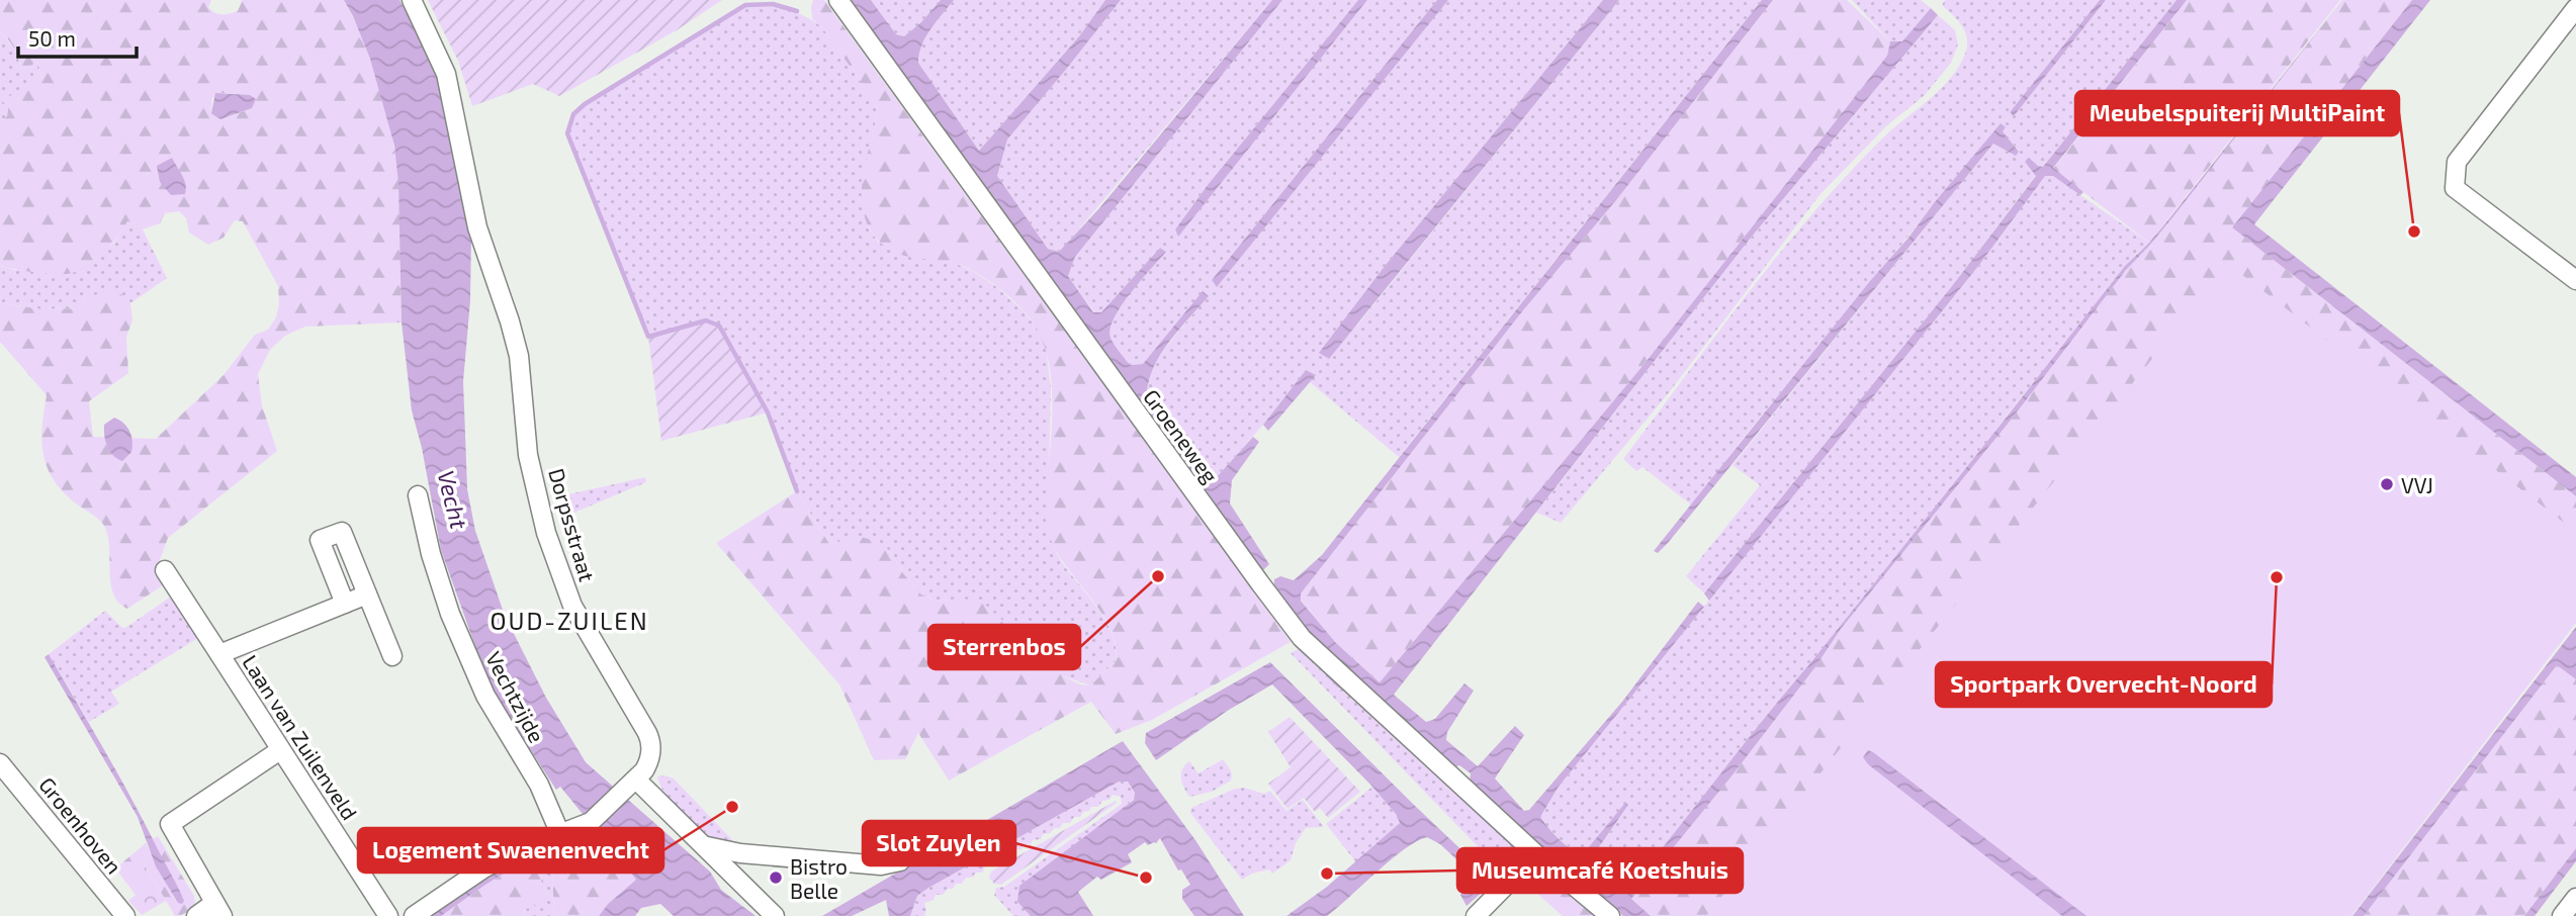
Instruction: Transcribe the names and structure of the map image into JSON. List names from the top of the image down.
{
  "streets": {
    "street": [
      "Groeneweg",
      "Dorpsstraat",
      "Vechtzijde",
      "Laan van Zuilenveld",
      "Groenhoven"
    ]
  },
  "districts": ["OUD-ZUILEN"],
  "water": ["Vecht"],
  "places": [
    "Meubelspuiterij MultiPaint",
    "VVJ",
    "Sterrenbos",
    "Sportpark Overvecht-Noord",
    "Logement Swaenenvecht",
    "Museumcafé Koetshuis",
    "Bistro Belle",
    "Slot Zuylen"
  ],
  "scale_bar": "50 m"
}
